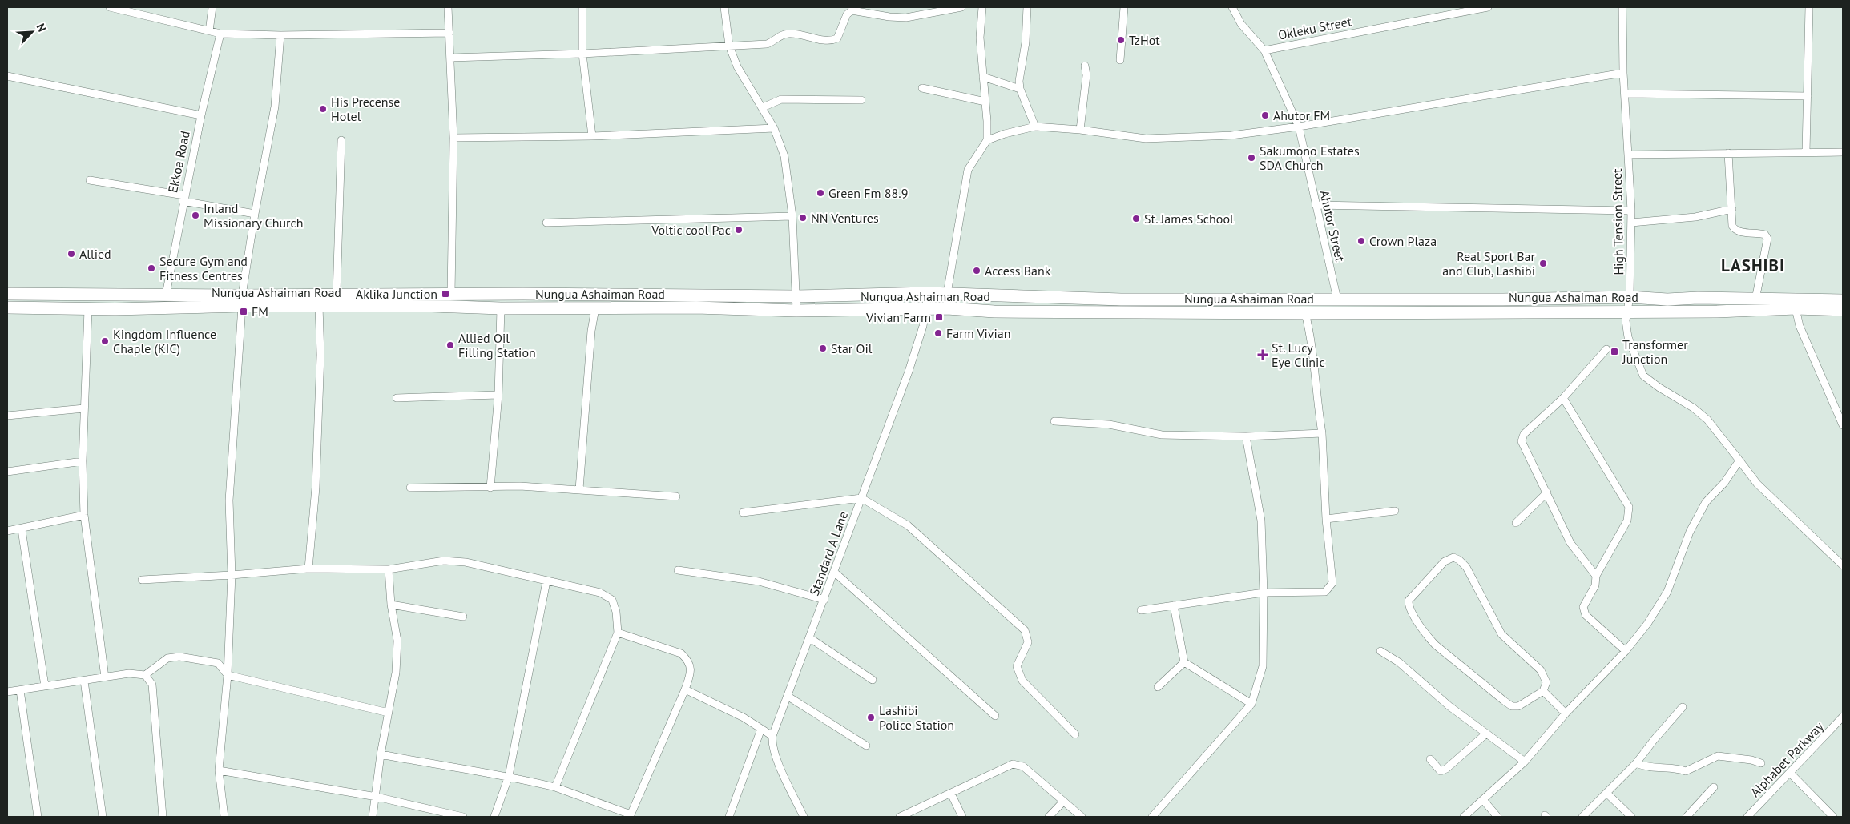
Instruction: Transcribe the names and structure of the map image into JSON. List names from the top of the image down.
{
  "streets": {
    "main road": ["Nungua Ashaiman Road"],
    "street": [
      "Okleku Street",
      "Ekkoa Road",
      "High Tension Street",
      "Ahutor Street",
      "Standard A Lane",
      "Alphabet Parkway"
    ]
  },
  "crossings": [
    ["Okleku Street", "Ahutor Street"],
    ["Ekkoa Road", "Nungua Ashaiman Road"],
    ["High Tension Street", "Nungua Ashaiman Road"],
    ["Ahutor Street", "Nungua Ashaiman Road"],
    ["Nungua Ashaiman Road", "Standard A Lane"]
  ],
  "districts": ["LASHIBI"],
  "places": {
    "other": [
      "TzHot",
      "His Precense Hotel",
      "Ahutor FM",
      "Sakumono Estates SDA Church",
      "Green Fm 88.9",
      "Inland Missionary Church",
      "NN Ventures",
      "St. James School",
      "Voltic cool Pac",
      "Crown Plaza",
      "Allied",
      "Real Sport Bar and Club, Lashibi",
      "Secure Gym and Fitness Centres",
      "Access Bank",
      "Farm Vivian",
      "Kingdom Influence Chaple (KIC)",
      "Allied Oil Filling Station",
      "Star Oil",
      "Lashibi Police Station"
    ],
    "transit": [
      "Aklika Junction",
      "FM",
      "Vivian Farm",
      "Transformer Junction"
    ],
    "health": ["St. Lucy Eye Clinic"]
  },
  "north": "top right"
}
